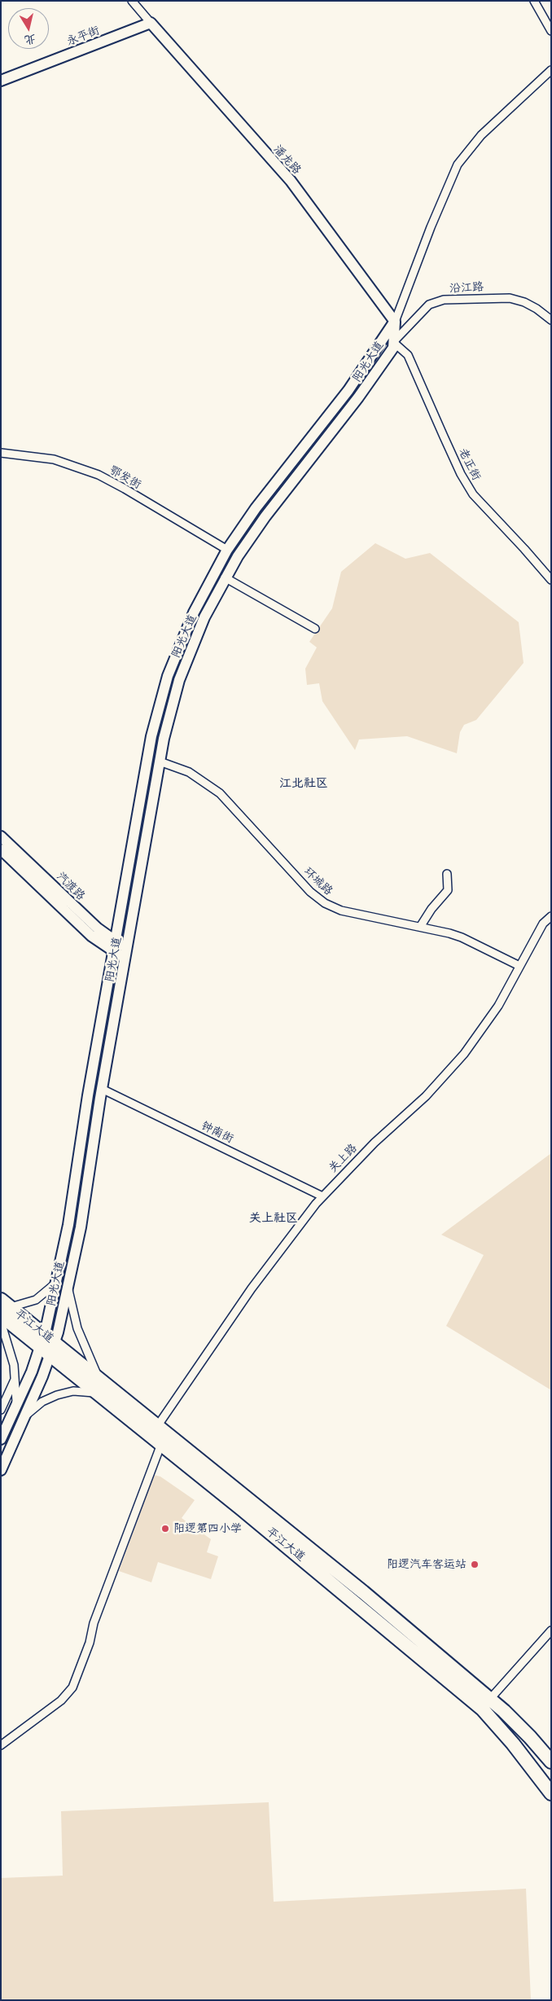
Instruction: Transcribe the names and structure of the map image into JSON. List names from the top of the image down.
{
  "streets": {
    "highway": ["平江大道"],
    "street": [
      "永平街",
      "潘龙路",
      "沿江路",
      "阳光大道",
      "老正街",
      "鄂发街",
      "环城路",
      "汽渡路",
      "钟南街",
      "关上路"
    ]
  },
  "crossings": [
    ["永平街", "潘龙路"],
    ["潘龙路", "阳光大道"],
    ["沿江路", "阳光大道"],
    ["沿江路", "老正街"],
    ["阳光大道", "老正街"],
    ["阳光大道", "鄂发街"],
    ["阳光大道", "环城路"],
    ["阳光大道", "汽渡路"],
    ["阳光大道", "钟南街"],
    ["阳光大道", "平江大道"],
    ["环城路", "关上路"],
    ["钟南街", "关上路"],
    ["关上路", "平江大道"]
  ],
  "districts": ["江北社区", "关上社区"],
  "places": ["阳逻第四小学", "阳逻汽车客运站"],
  "north": "bottom"
}
